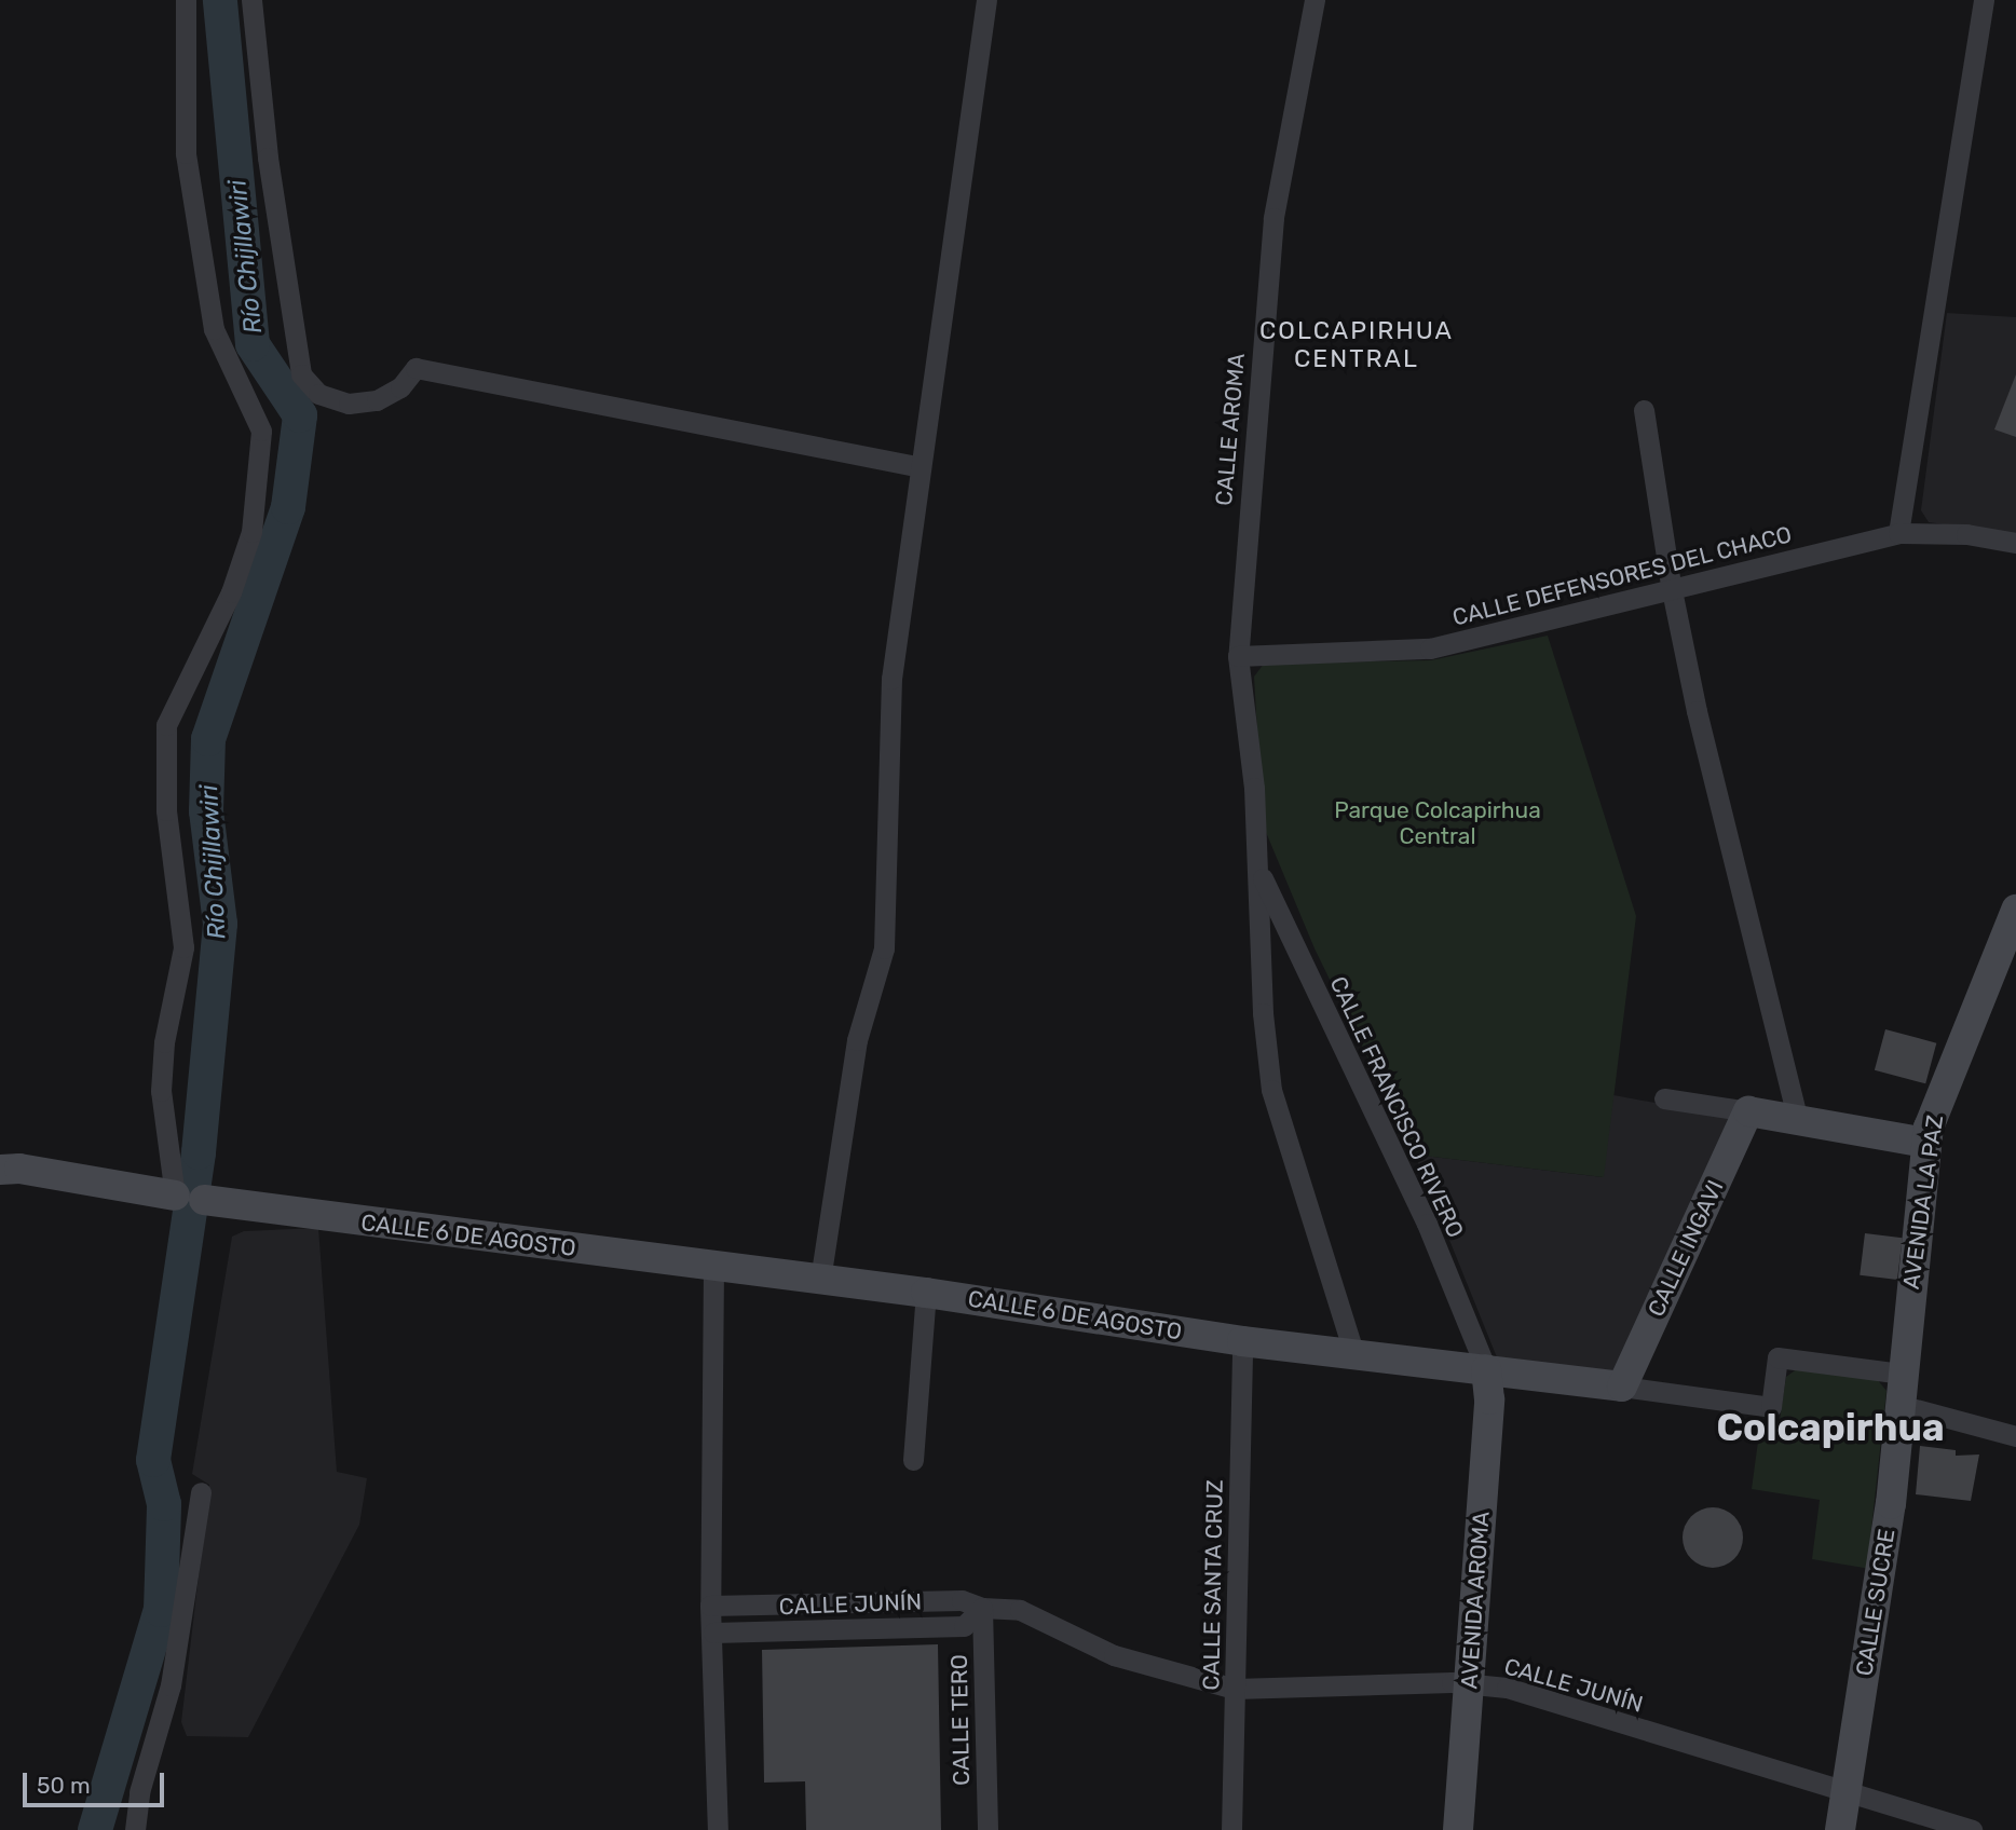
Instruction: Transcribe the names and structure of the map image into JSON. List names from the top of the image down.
{
  "streets": {
    "main road": [
      "AVENIDA LA PAZ",
      "CALLE 6 DE AGOSTO",
      "CALLE INGAVI",
      "AVENIDA AROMA",
      "CALLE SUCRE"
    ],
    "street": [
      "CALLE AROMA",
      "CALLE DEFENSORES DEL CHACO",
      "CALLE FRANCISCO RIVERO",
      "CALLE SANTA CRUZ",
      "CALLE JUNÍN",
      "CALLE TERO"
    ]
  },
  "crossings": [
    ["CALLE AROMA", "CALLE DEFENSORES DEL CHACO"],
    ["CALLE AROMA", "CALLE FRANCISCO RIVERO"],
    ["CALLE AROMA", "CALLE 6 DE AGOSTO"],
    ["CALLE FRANCISCO RIVERO", "CALLE 6 DE AGOSTO"],
    ["CALLE FRANCISCO RIVERO", "AVENIDA AROMA"],
    ["AVENIDA LA PAZ", "CALLE 6 DE AGOSTO"],
    ["AVENIDA LA PAZ", "CALLE SUCRE"],
    ["CALLE 6 DE AGOSTO", "CALLE INGAVI"],
    ["CALLE 6 DE AGOSTO", "CALLE SANTA CRUZ"],
    ["CALLE 6 DE AGOSTO", "AVENIDA AROMA"],
    ["CALLE 6 DE AGOSTO", "CALLE SUCRE"],
    ["CALLE SANTA CRUZ", "CALLE JUNÍN"],
    ["AVENIDA AROMA", "CALLE JUNÍN"],
    ["CALLE SUCRE", "CALLE JUNÍN"],
    ["CALLE JUNÍN", "CALLE TERO"]
  ],
  "districts": ["COLCAPIRHUA CENTRAL", "Colcapirhua"],
  "water": ["Río Chijllawiri"],
  "parks": ["Parque Colcapirhua Central"],
  "scale_bar": "50 m"
}
